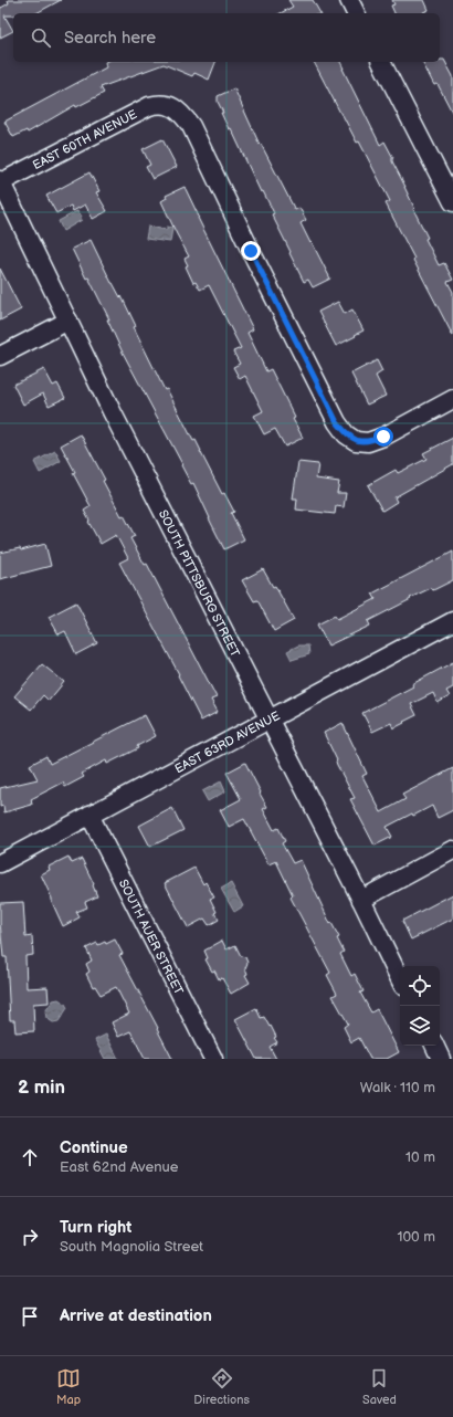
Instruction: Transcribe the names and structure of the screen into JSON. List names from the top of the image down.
{
  "streets": {
    "street": [
      "EAST 60TH AVENUE",
      "SOUTH PITTSBURG STREET",
      "EAST 63RD AVENUE",
      "SOUTH AUER STREET"
    ]
  },
  "crossings": [
    ["EAST 60TH AVENUE", "SOUTH PITTSBURG STREET"],
    ["SOUTH PITTSBURG STREET", "EAST 63RD AVENUE"],
    ["EAST 63RD AVENUE", "SOUTH AUER STREET"]
  ],
  "page": {
    "search": "Search here",
    "heading": ["2 min", "Walk · 110 m"],
    "list": [
      ["Continue", "East 62nd Avenue", "10 m"],
      ["Turn right", "South Magnolia Street", "100 m"],
      "Arrive at destination"
    ],
    "nav": ["Map", "Directions", "Saved"]
  }
}
